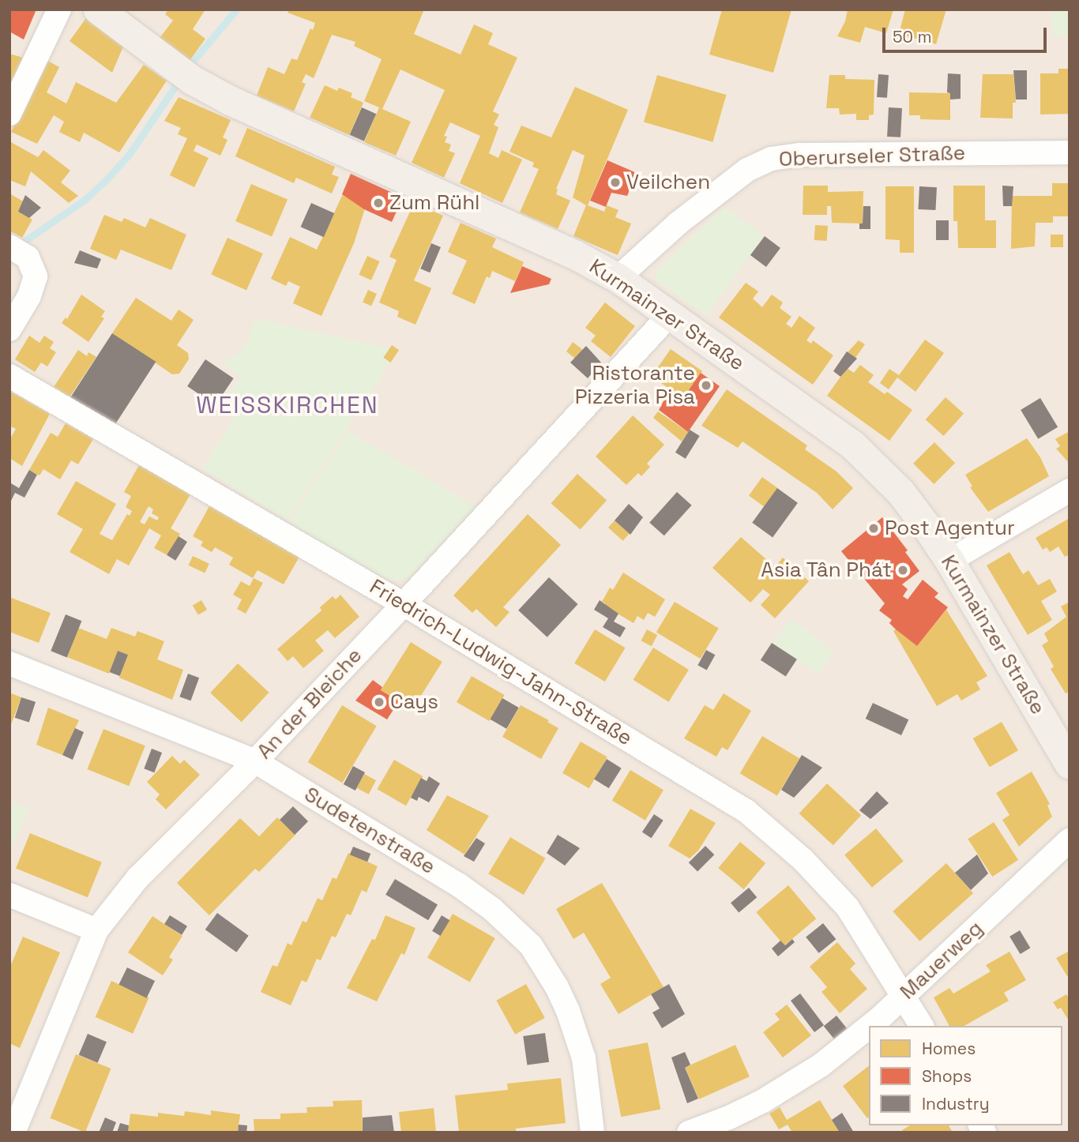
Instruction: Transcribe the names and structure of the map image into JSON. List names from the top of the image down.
{
  "streets": {
    "main road": ["Kurmainzer Straße"],
    "street": [
      "Oberurseler Straße",
      "Friedrich-Ludwig-Jahn-Straße",
      "An der Bleiche",
      "Sudetenstraße",
      "Mauerweg"
    ]
  },
  "crossings": [
    ["Oberurseler Straße", "Kurmainzer Straße"],
    ["Kurmainzer Straße", "An der Bleiche"],
    ["Friedrich-Ludwig-Jahn-Straße", "An der Bleiche"],
    ["Friedrich-Ludwig-Jahn-Straße", "Mauerweg"],
    ["An der Bleiche", "Sudetenstraße"]
  ],
  "districts": ["WEISSKIRCHEN"],
  "places": [
    "Veilchen",
    "Zum Rühl",
    "Ristorante Pizzeria Pisa",
    "Post Agentur",
    "Asia Tân Phát",
    "Cays"
  ],
  "legend": ["Homes", "Shops", "Industry"],
  "scale_bar": "50 m"
}
